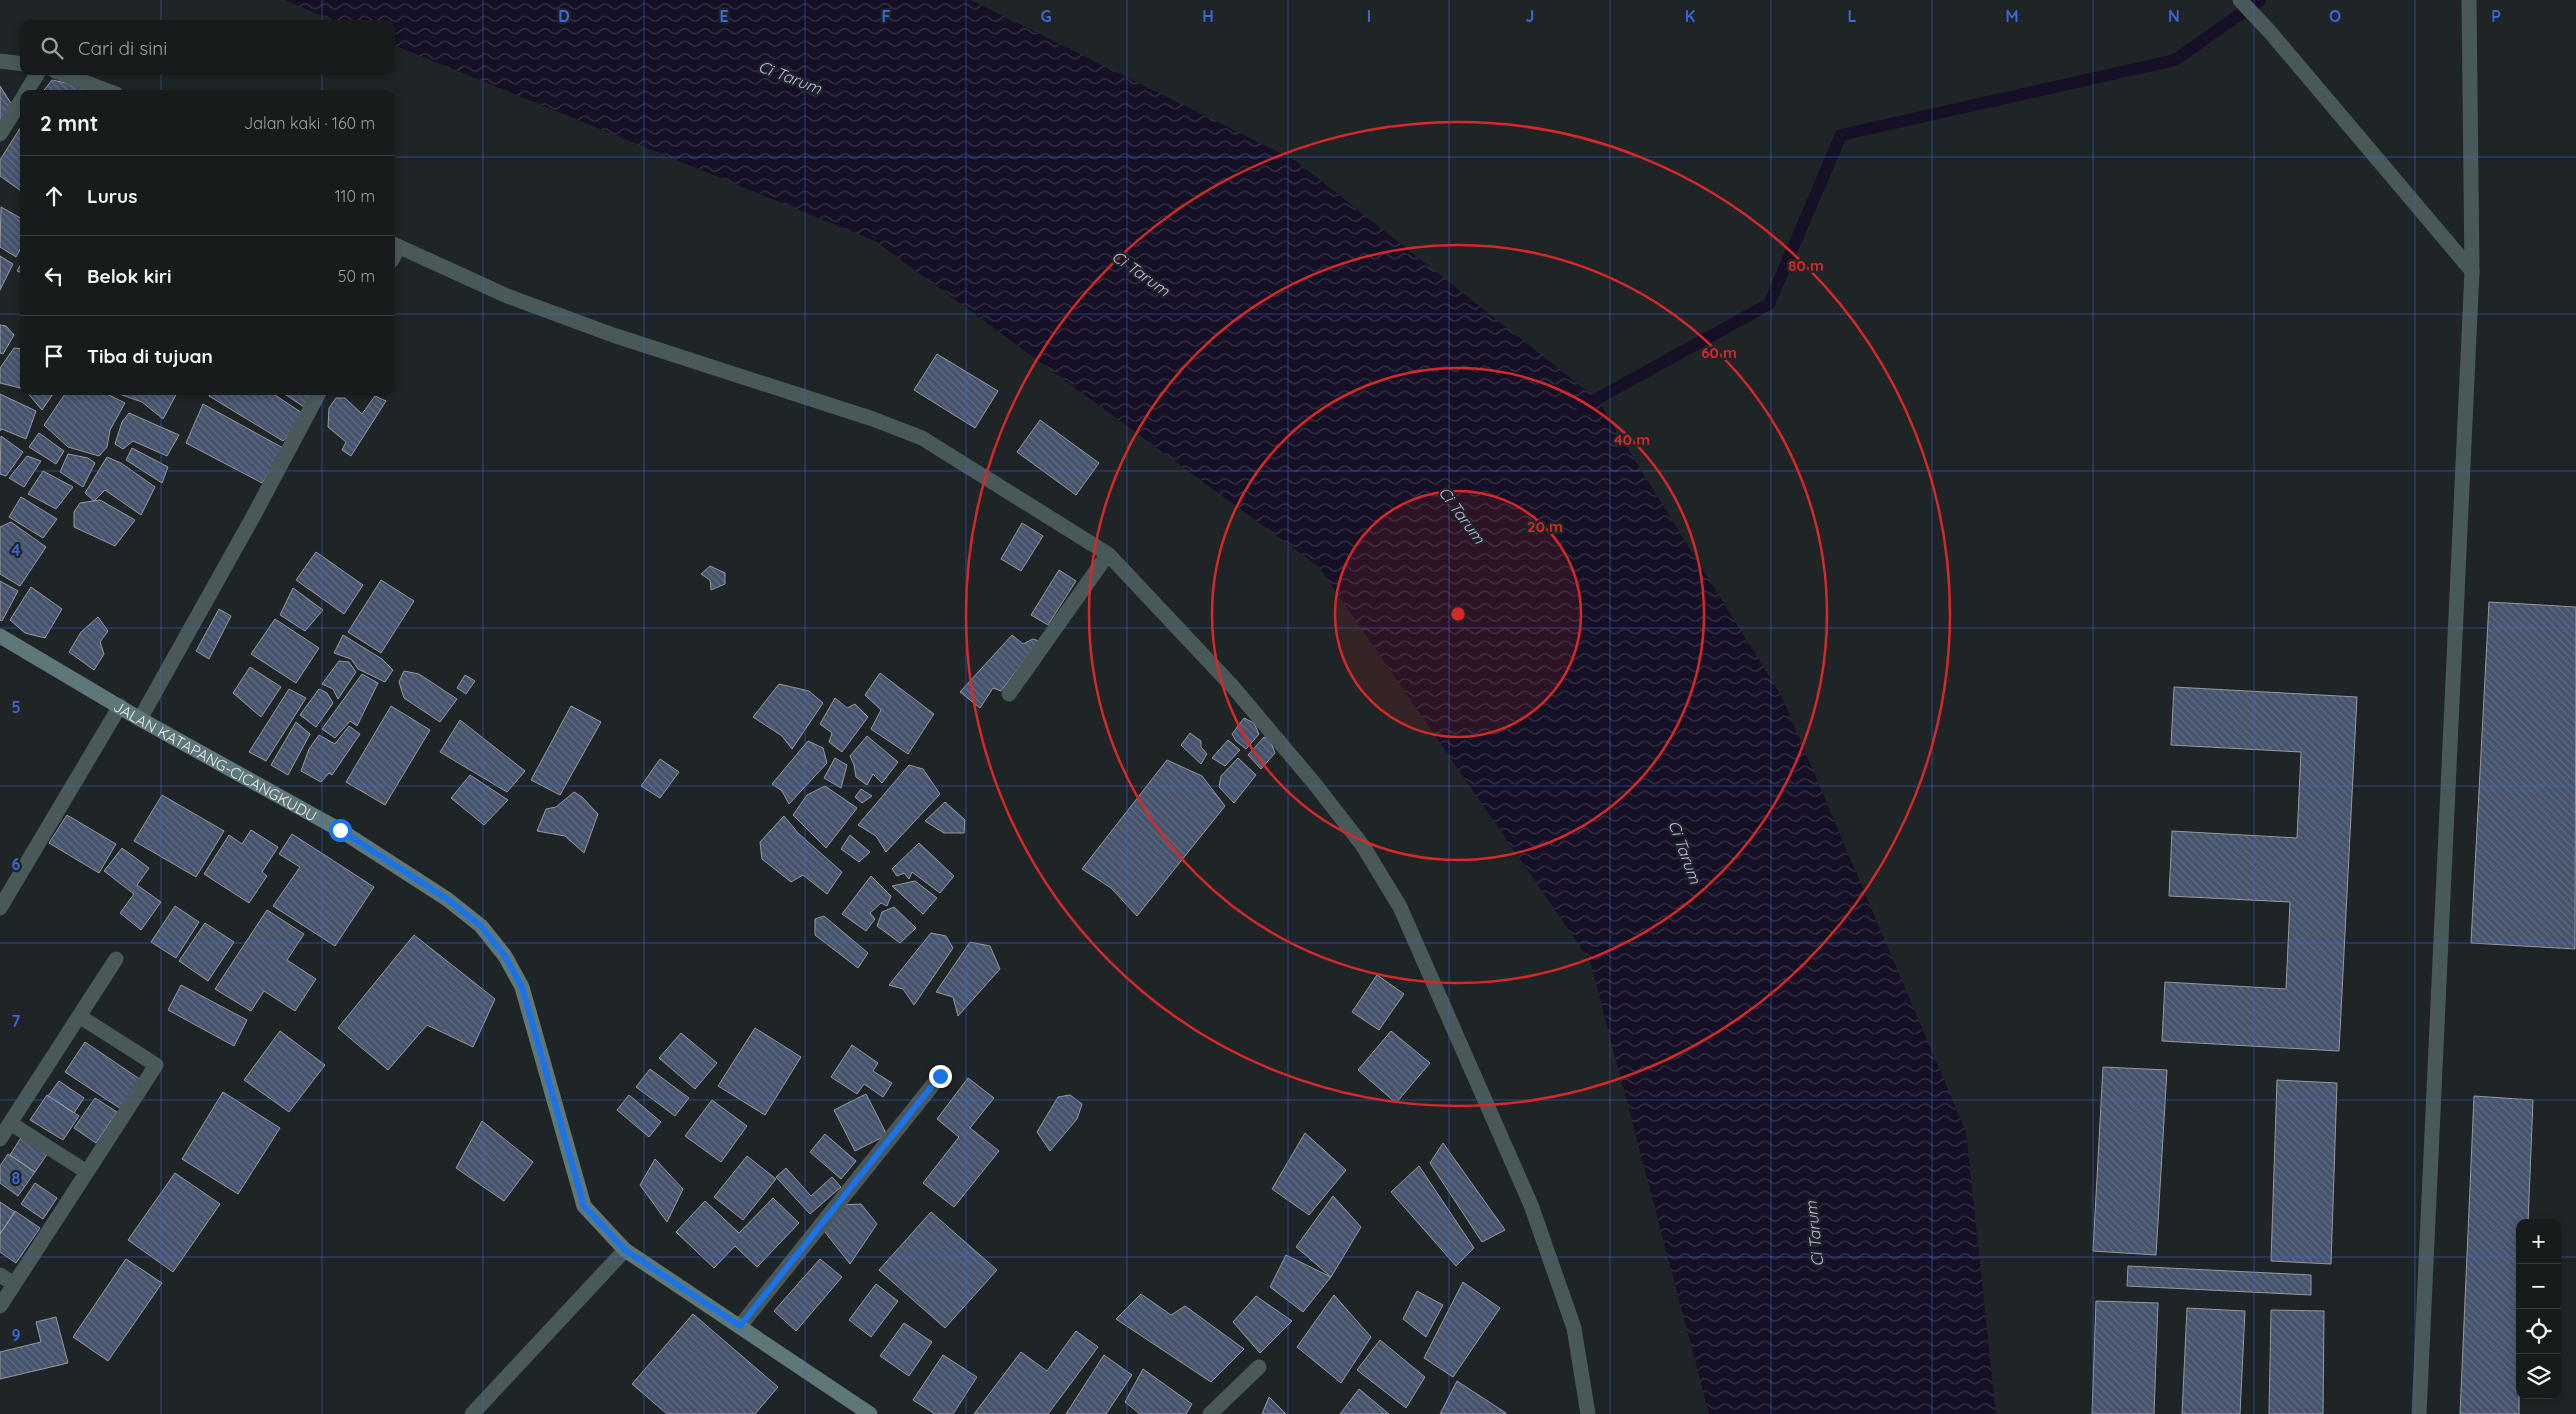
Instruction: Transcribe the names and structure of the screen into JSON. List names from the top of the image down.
{
  "streets": {
    "street": ["JALAN KATAPANG-CICANGKUDU"]
  },
  "water": ["Ci Tarum"],
  "page": {
    "search": "Cari di sini",
    "heading": ["2 mnt", "Jalan kaki · 160 m"],
    "list": [
      ["Lurus", "110 m"],
      ["Belok kiri", "50 m"],
      "Tiba di tujuan"
    ],
    "map_buttons": ["+", "−"]
  },
  "grid": {
    "columns": [
      "D",
      "E",
      "F",
      "G",
      "H",
      "I",
      "J",
      "K",
      "L",
      "M",
      "N",
      "O",
      "P"
    ],
    "rows": [
      "4",
      "5",
      "6",
      "7",
      "8",
      "9"
    ]
  },
  "rings": [
    "80 m",
    "60 m",
    "40 m",
    "20 m"
  ]
}
